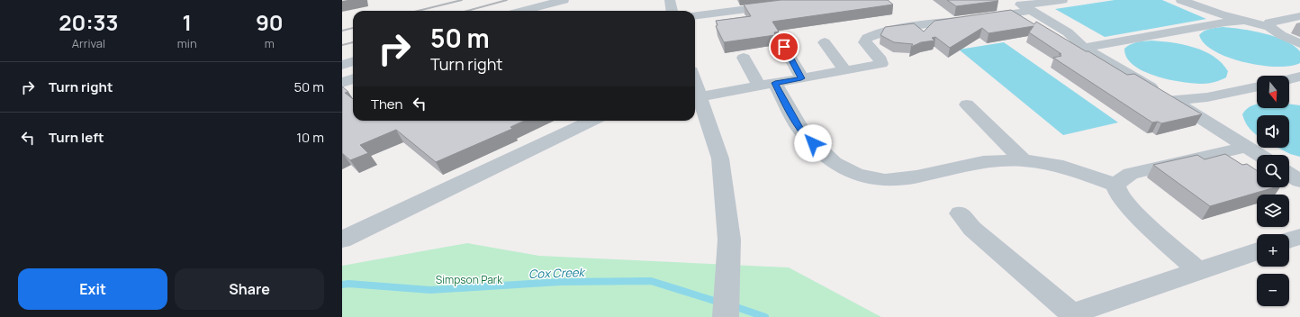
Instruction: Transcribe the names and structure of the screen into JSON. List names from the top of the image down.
{
  "water": ["Cox Creek"],
  "parks": ["Simpson Park"],
  "north": "bottom",
  "page": {
    "eta": [
      "20:33",
      "Arrival",
      "1",
      "min",
      "90",
      "m"
    ],
    "turn": ["50 m", "Turn right"],
    "list": [
      {
        "name": "Turn right",
        "value": "50 m"
      },
      {
        "name": "Turn left",
        "value": "10 m"
      }
    ],
    "map_buttons": ["+", "−"],
    "then": "Then",
    "buttons": ["Exit", "Share"]
  }
}
